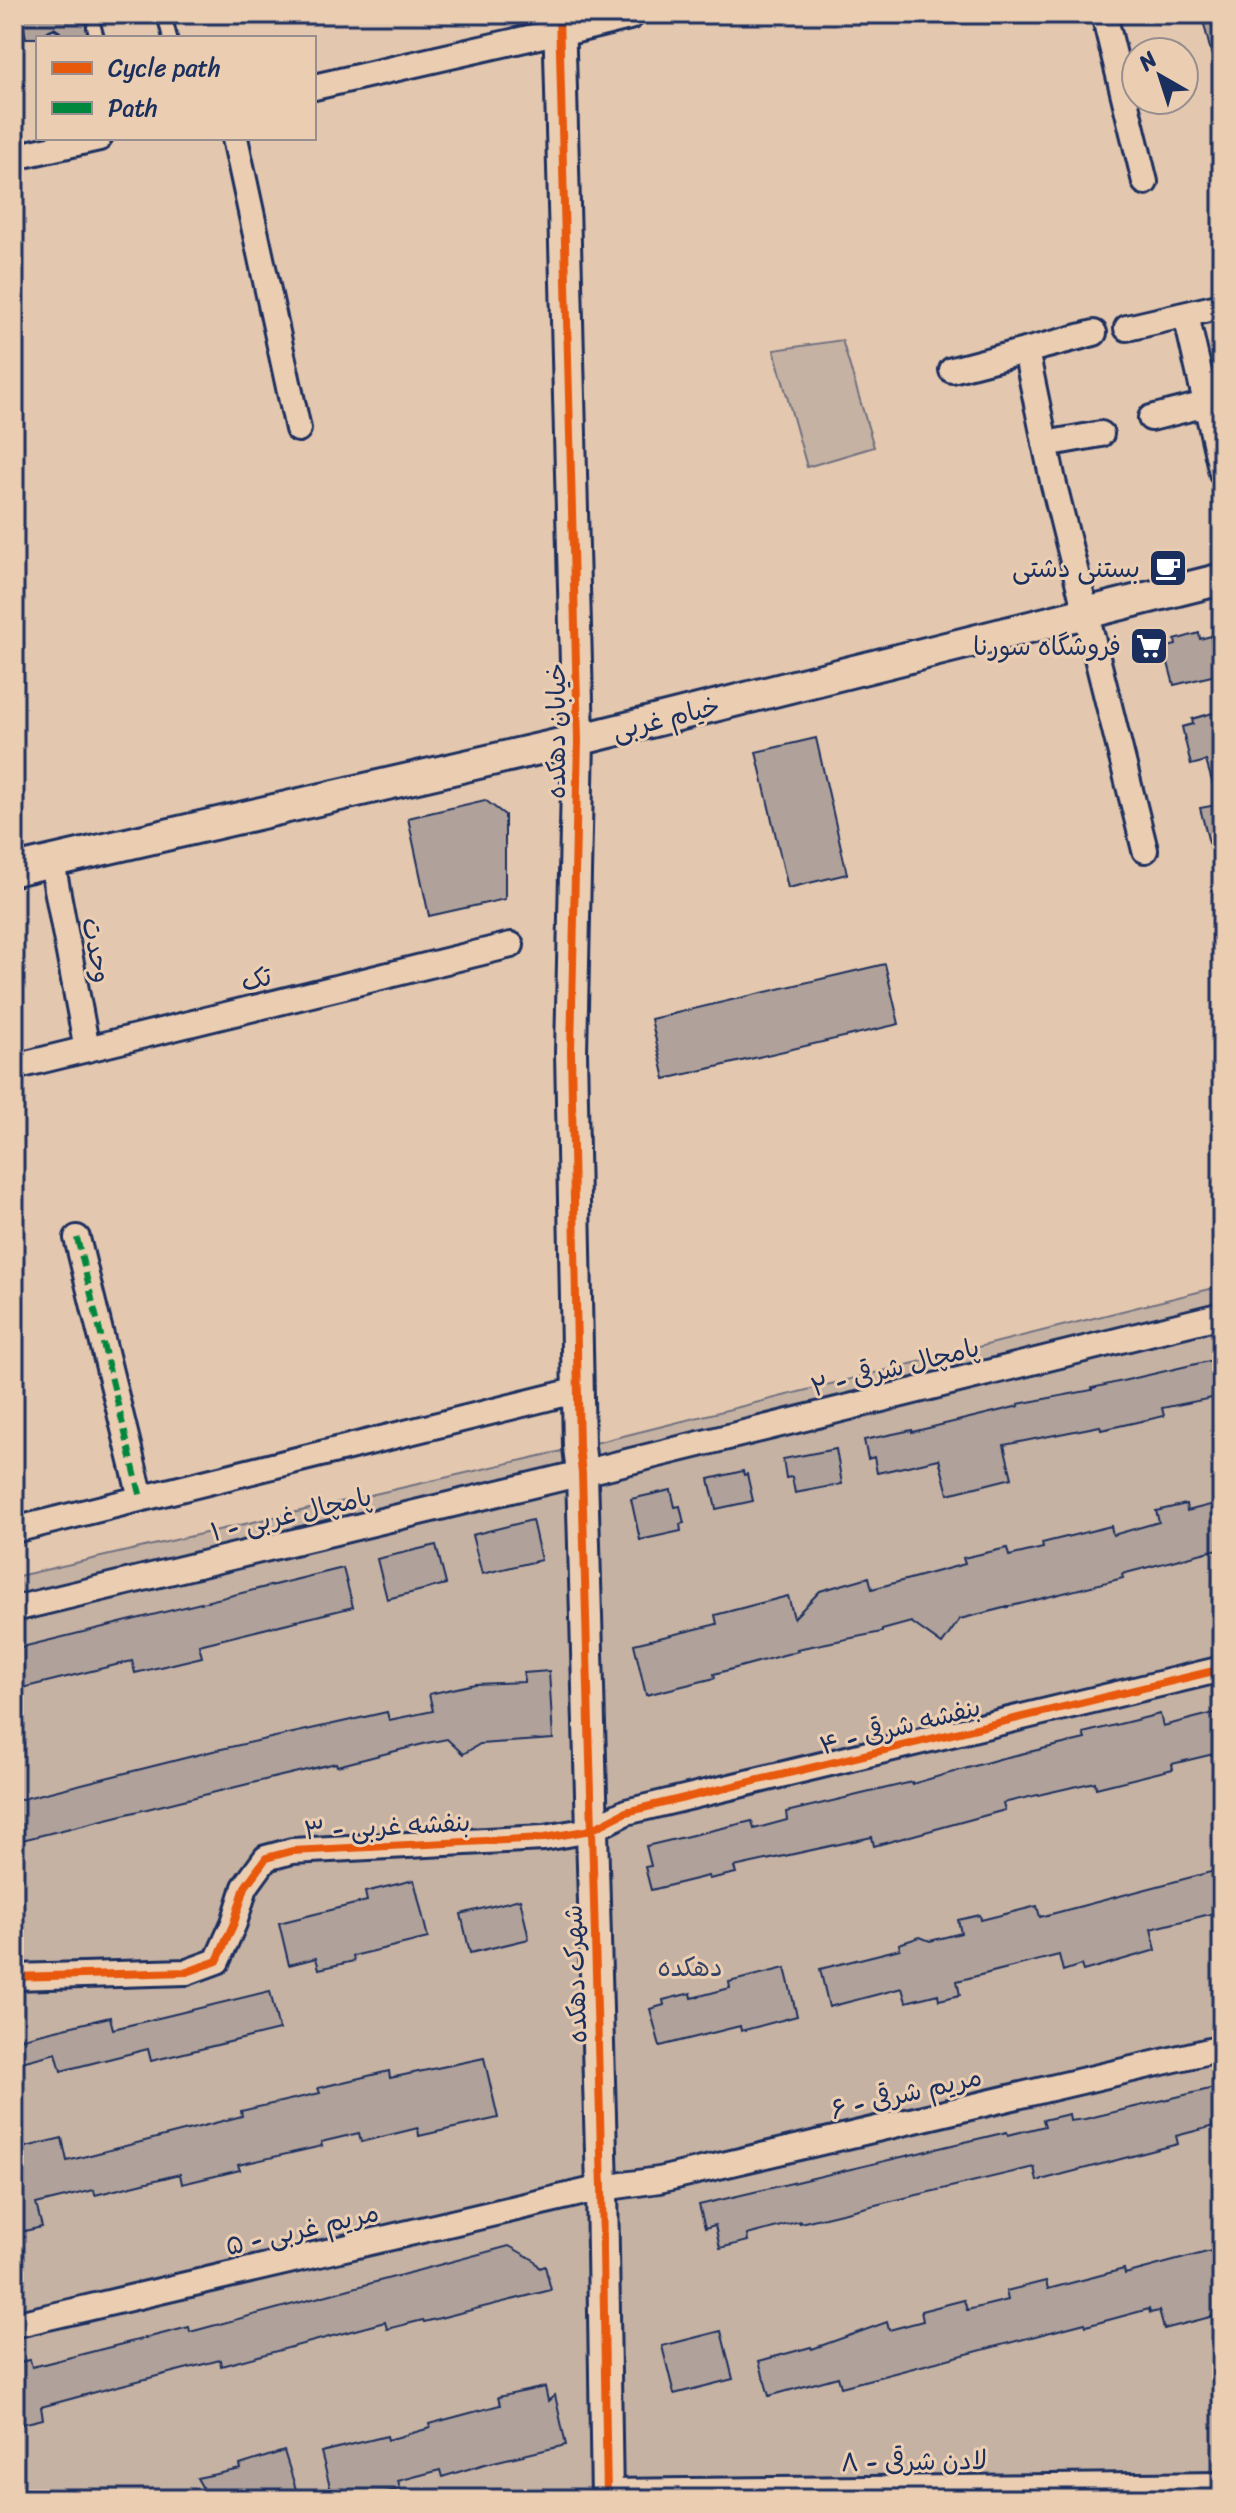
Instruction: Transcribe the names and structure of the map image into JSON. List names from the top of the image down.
{
  "streets": {
    "street": [
      "خیام غربی",
      "خیابان دهکده",
      "وحدت",
      "تک",
      "پامچال شرقی - ۲",
      "پامچال غربی - ۱",
      "بنفشه شرقی - ۴",
      "بنفشه غربی - ۳",
      "شهرک دهکده",
      "مریم شرقی - ۶",
      "مریم غربی - ۵",
      "لادن شرقی - ۸"
    ]
  },
  "crossings": [
    ["خیام غربی", "خیابان دهکده"],
    ["خیام غربی", "وحدت"],
    ["خیابان دهکده", "پامچال شرقی - ۲"],
    ["خیابان دهکده", "پامچال غربی - ۱"],
    ["خیابان دهکده", "شهرک دهکده"],
    ["وحدت", "تک"],
    ["پامچال شرقی - ۲", "پامچال غربی - ۱"],
    ["پامچال شرقی - ۲", "شهرک دهکده"],
    ["پامچال غربی - ۱", "شهرک دهکده"],
    ["بنفشه شرقی - ۴", "بنفشه غربی - ۳"],
    ["بنفشه شرقی - ۴", "شهرک دهکده"],
    ["بنفشه غربی - ۳", "شهرک دهکده"],
    ["شهرک دهکده", "مریم شرقی - ۶"],
    ["شهرک دهکده", "مریم غربی - ۵"],
    ["شهرک دهکده", "لادن شرقی - ۸"],
    ["مریم شرقی - ۶", "مریم غربی - ۵"]
  ],
  "parks": ["دهکده"],
  "places": {
    "cafe": ["بستنی دشتی"],
    "supermarket": ["فروشگاه سورنا"]
  },
  "legend": ["Cycle path", "Path"],
  "north": "top left"
}
